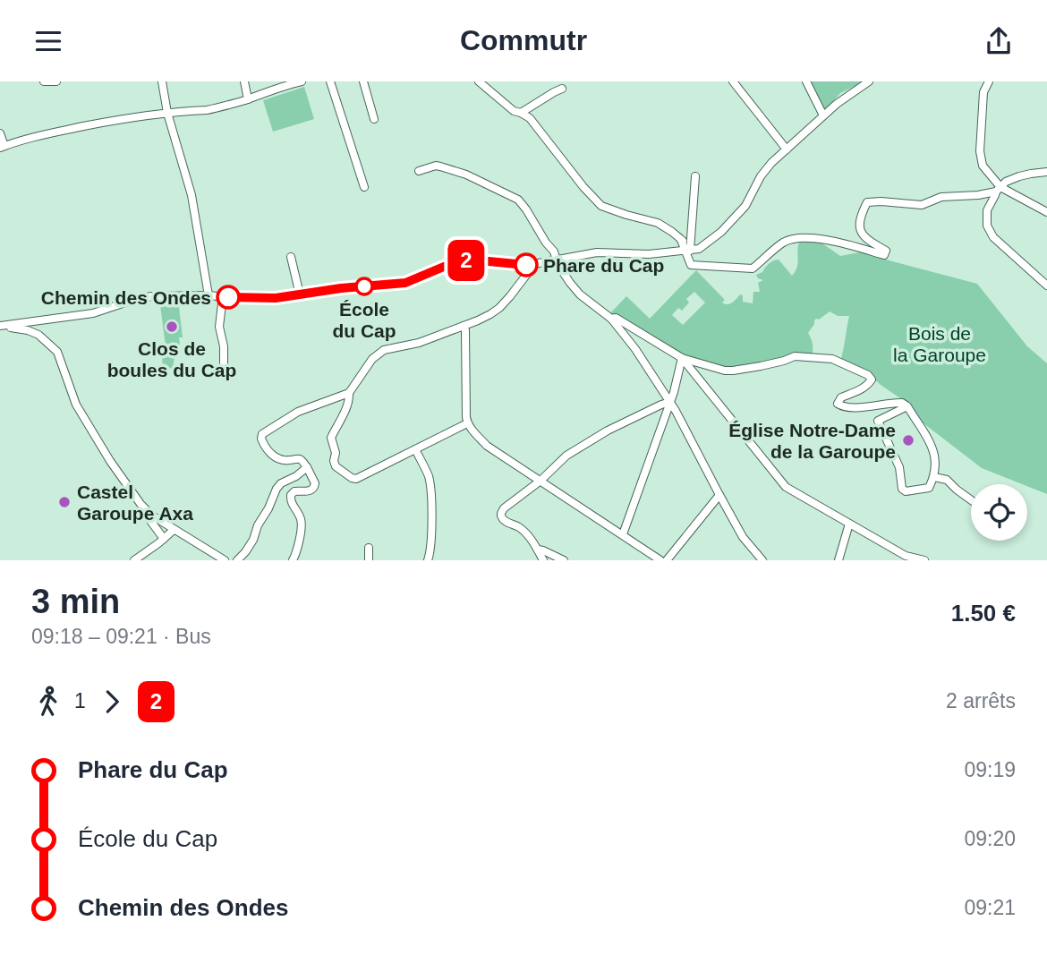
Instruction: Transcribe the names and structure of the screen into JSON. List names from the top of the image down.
{
  "parks": ["Bois de la Garoupe"],
  "places": [
    "Phare du Cap",
    "École du Cap",
    "Chemin des Ondes",
    "Clos de boules du Cap",
    "Église Notre-Dame de la Garoupe",
    "Castel Garoupe Axa"
  ],
  "lines": ["bus line 2"],
  "page": {
    "header": "Commutr",
    "on_map": "2",
    "heading": ["3 min", "09:18 – 09:21 · Bus", "1.50 €"],
    "legs": ["1", "2", "2 arrêts"],
    "list": [
      {
        "name": "Phare du Cap",
        "value": "09:19"
      },
      {
        "name": "École du Cap",
        "value": "09:20"
      },
      {
        "name": "Chemin des Ondes",
        "value": "09:21"
      }
    ]
  }
}
